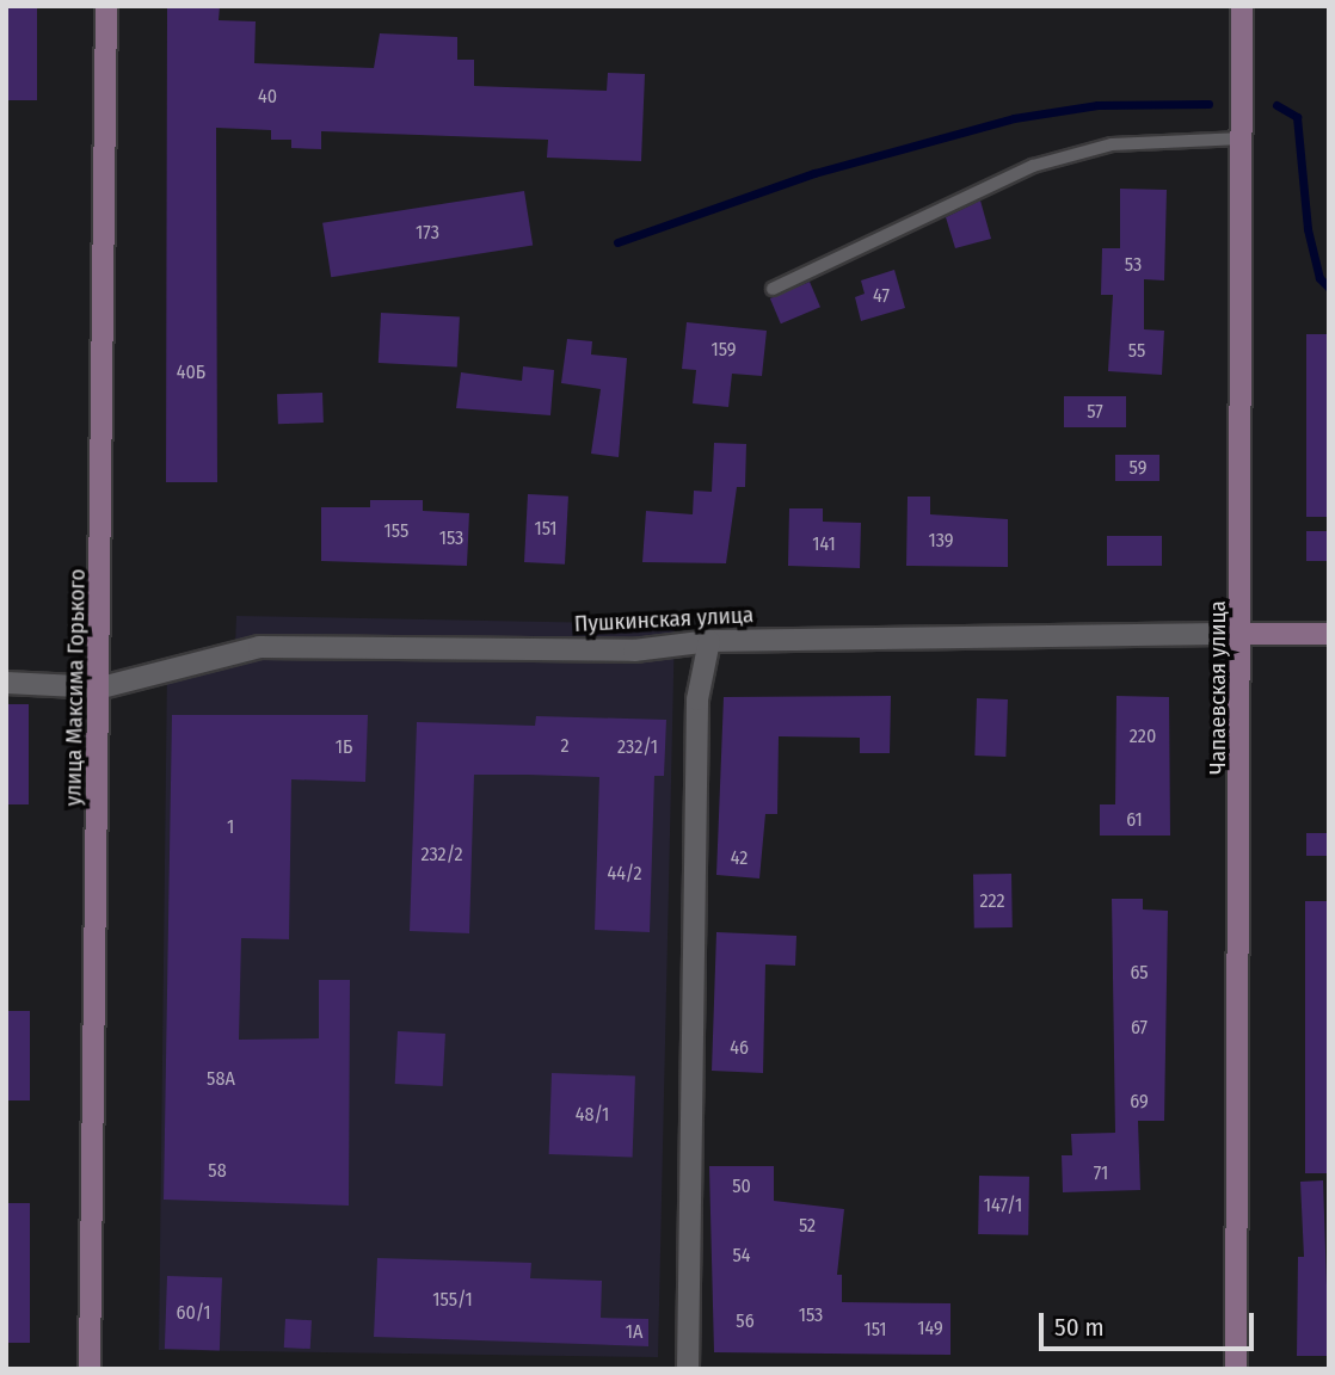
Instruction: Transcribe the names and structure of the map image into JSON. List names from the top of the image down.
{
  "streets": {
    "main road": ["Пушкинская улица", "улица Максима Горького", "Чапаевская улица"]
  },
  "crossings": [
    ["Пушкинская улица", "улица Максима Горького"],
    ["Пушкинская улица", "Чапаевская улица"]
  ],
  "house_numbers": [
    "40",
    "173",
    "53",
    "47",
    "159",
    "55",
    "40Б",
    "57",
    "59",
    "151",
    "155",
    "153",
    "139",
    "141",
    "220",
    "2",
    "1Б",
    "232/1",
    "61",
    "1",
    "232/2",
    "42",
    "44/2",
    "222",
    "65",
    "67",
    "46",
    "58А",
    "69",
    "48/1",
    "58",
    "71",
    "50",
    "147/1",
    "52",
    "54",
    "155/1",
    "60/1",
    "153",
    "56",
    "149",
    "151",
    "1А"
  ],
  "scale_bar": "50 m"
}
